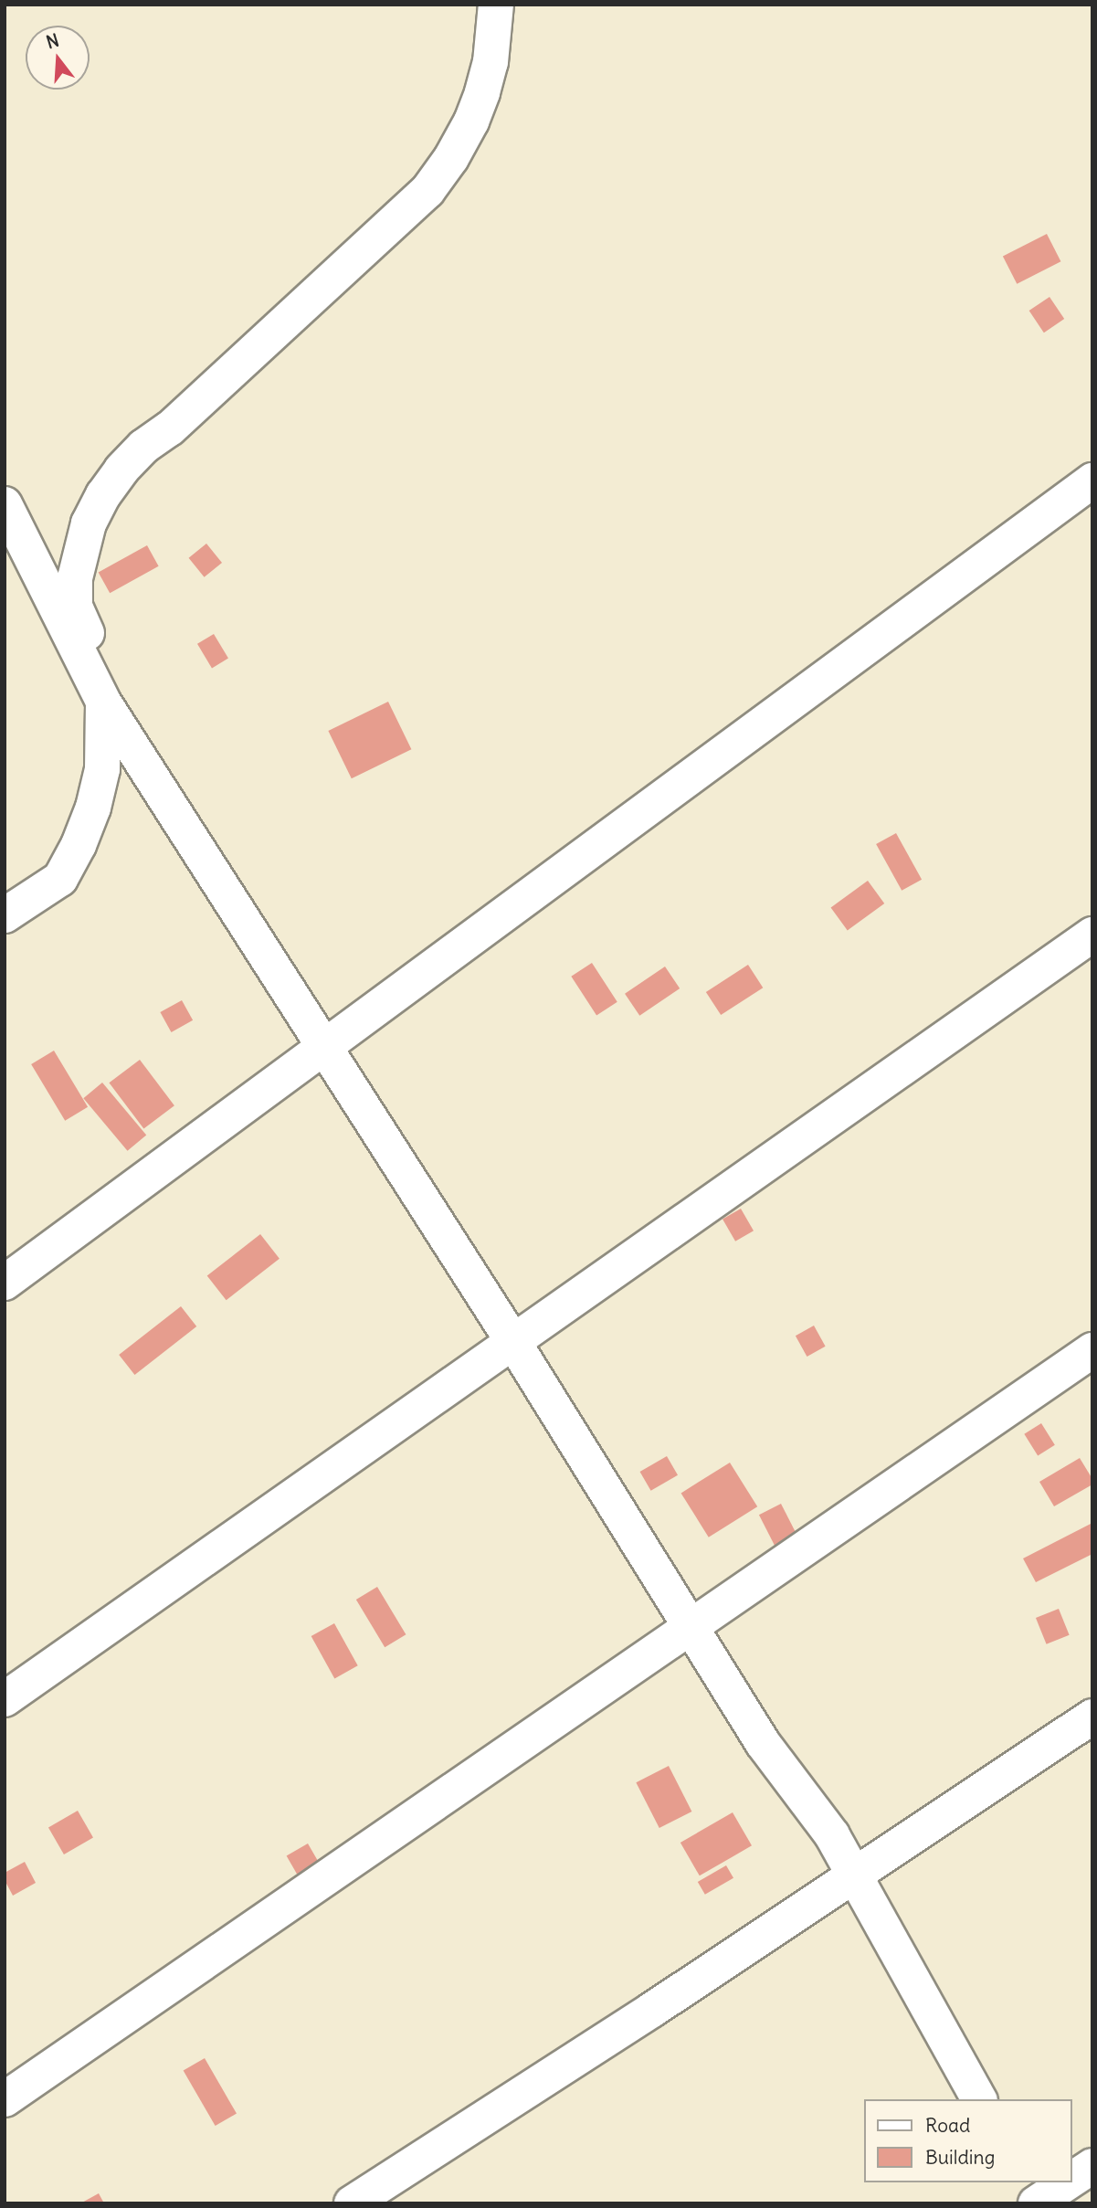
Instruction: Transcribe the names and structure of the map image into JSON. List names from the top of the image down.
{
  "legend": ["Road", "Building"],
  "north": "top"
}
